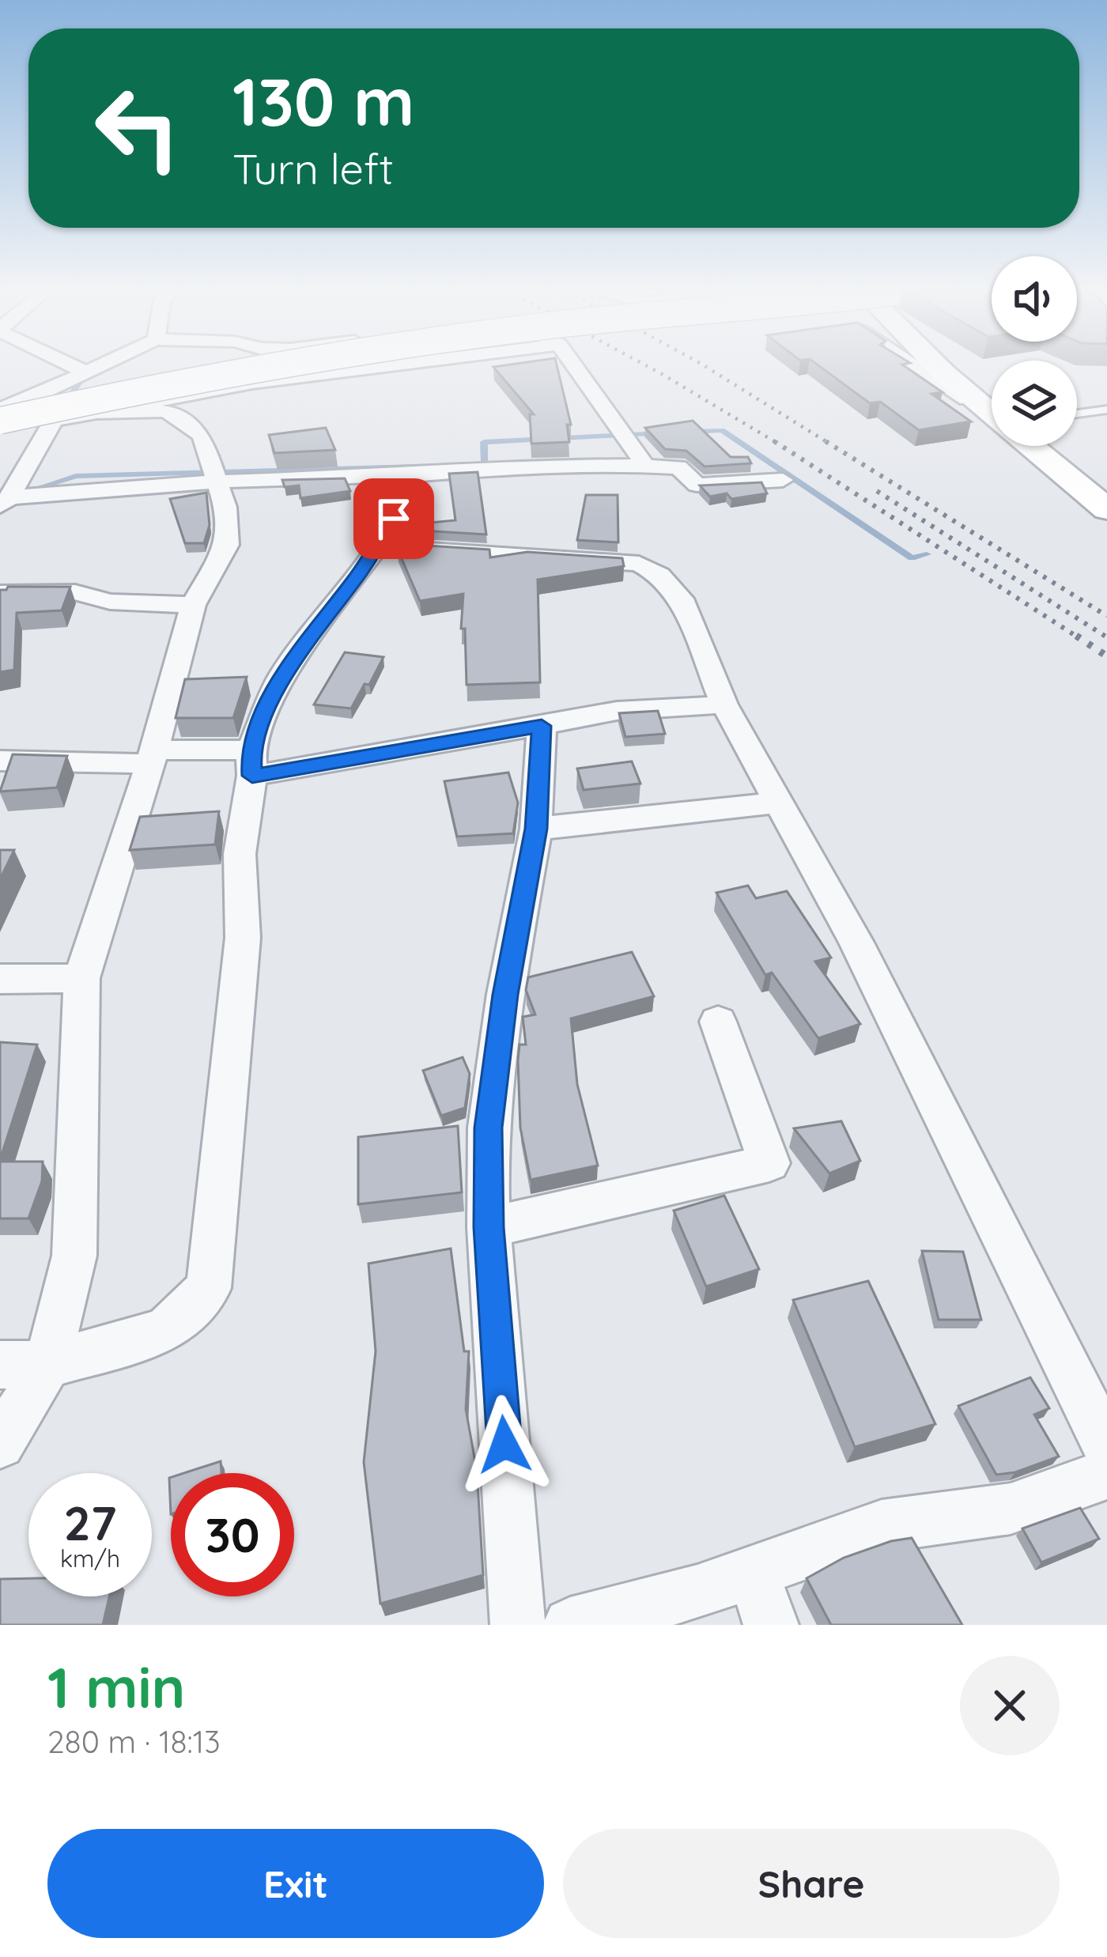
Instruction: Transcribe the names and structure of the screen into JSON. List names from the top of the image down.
{
  "page": {
    "turn": ["130 m", "Turn left"],
    "speed": "27 km/h",
    "limit": "30",
    "heading": ["1 min", "280 m · 18:13"],
    "buttons": ["Exit", "Share"]
  }
}
